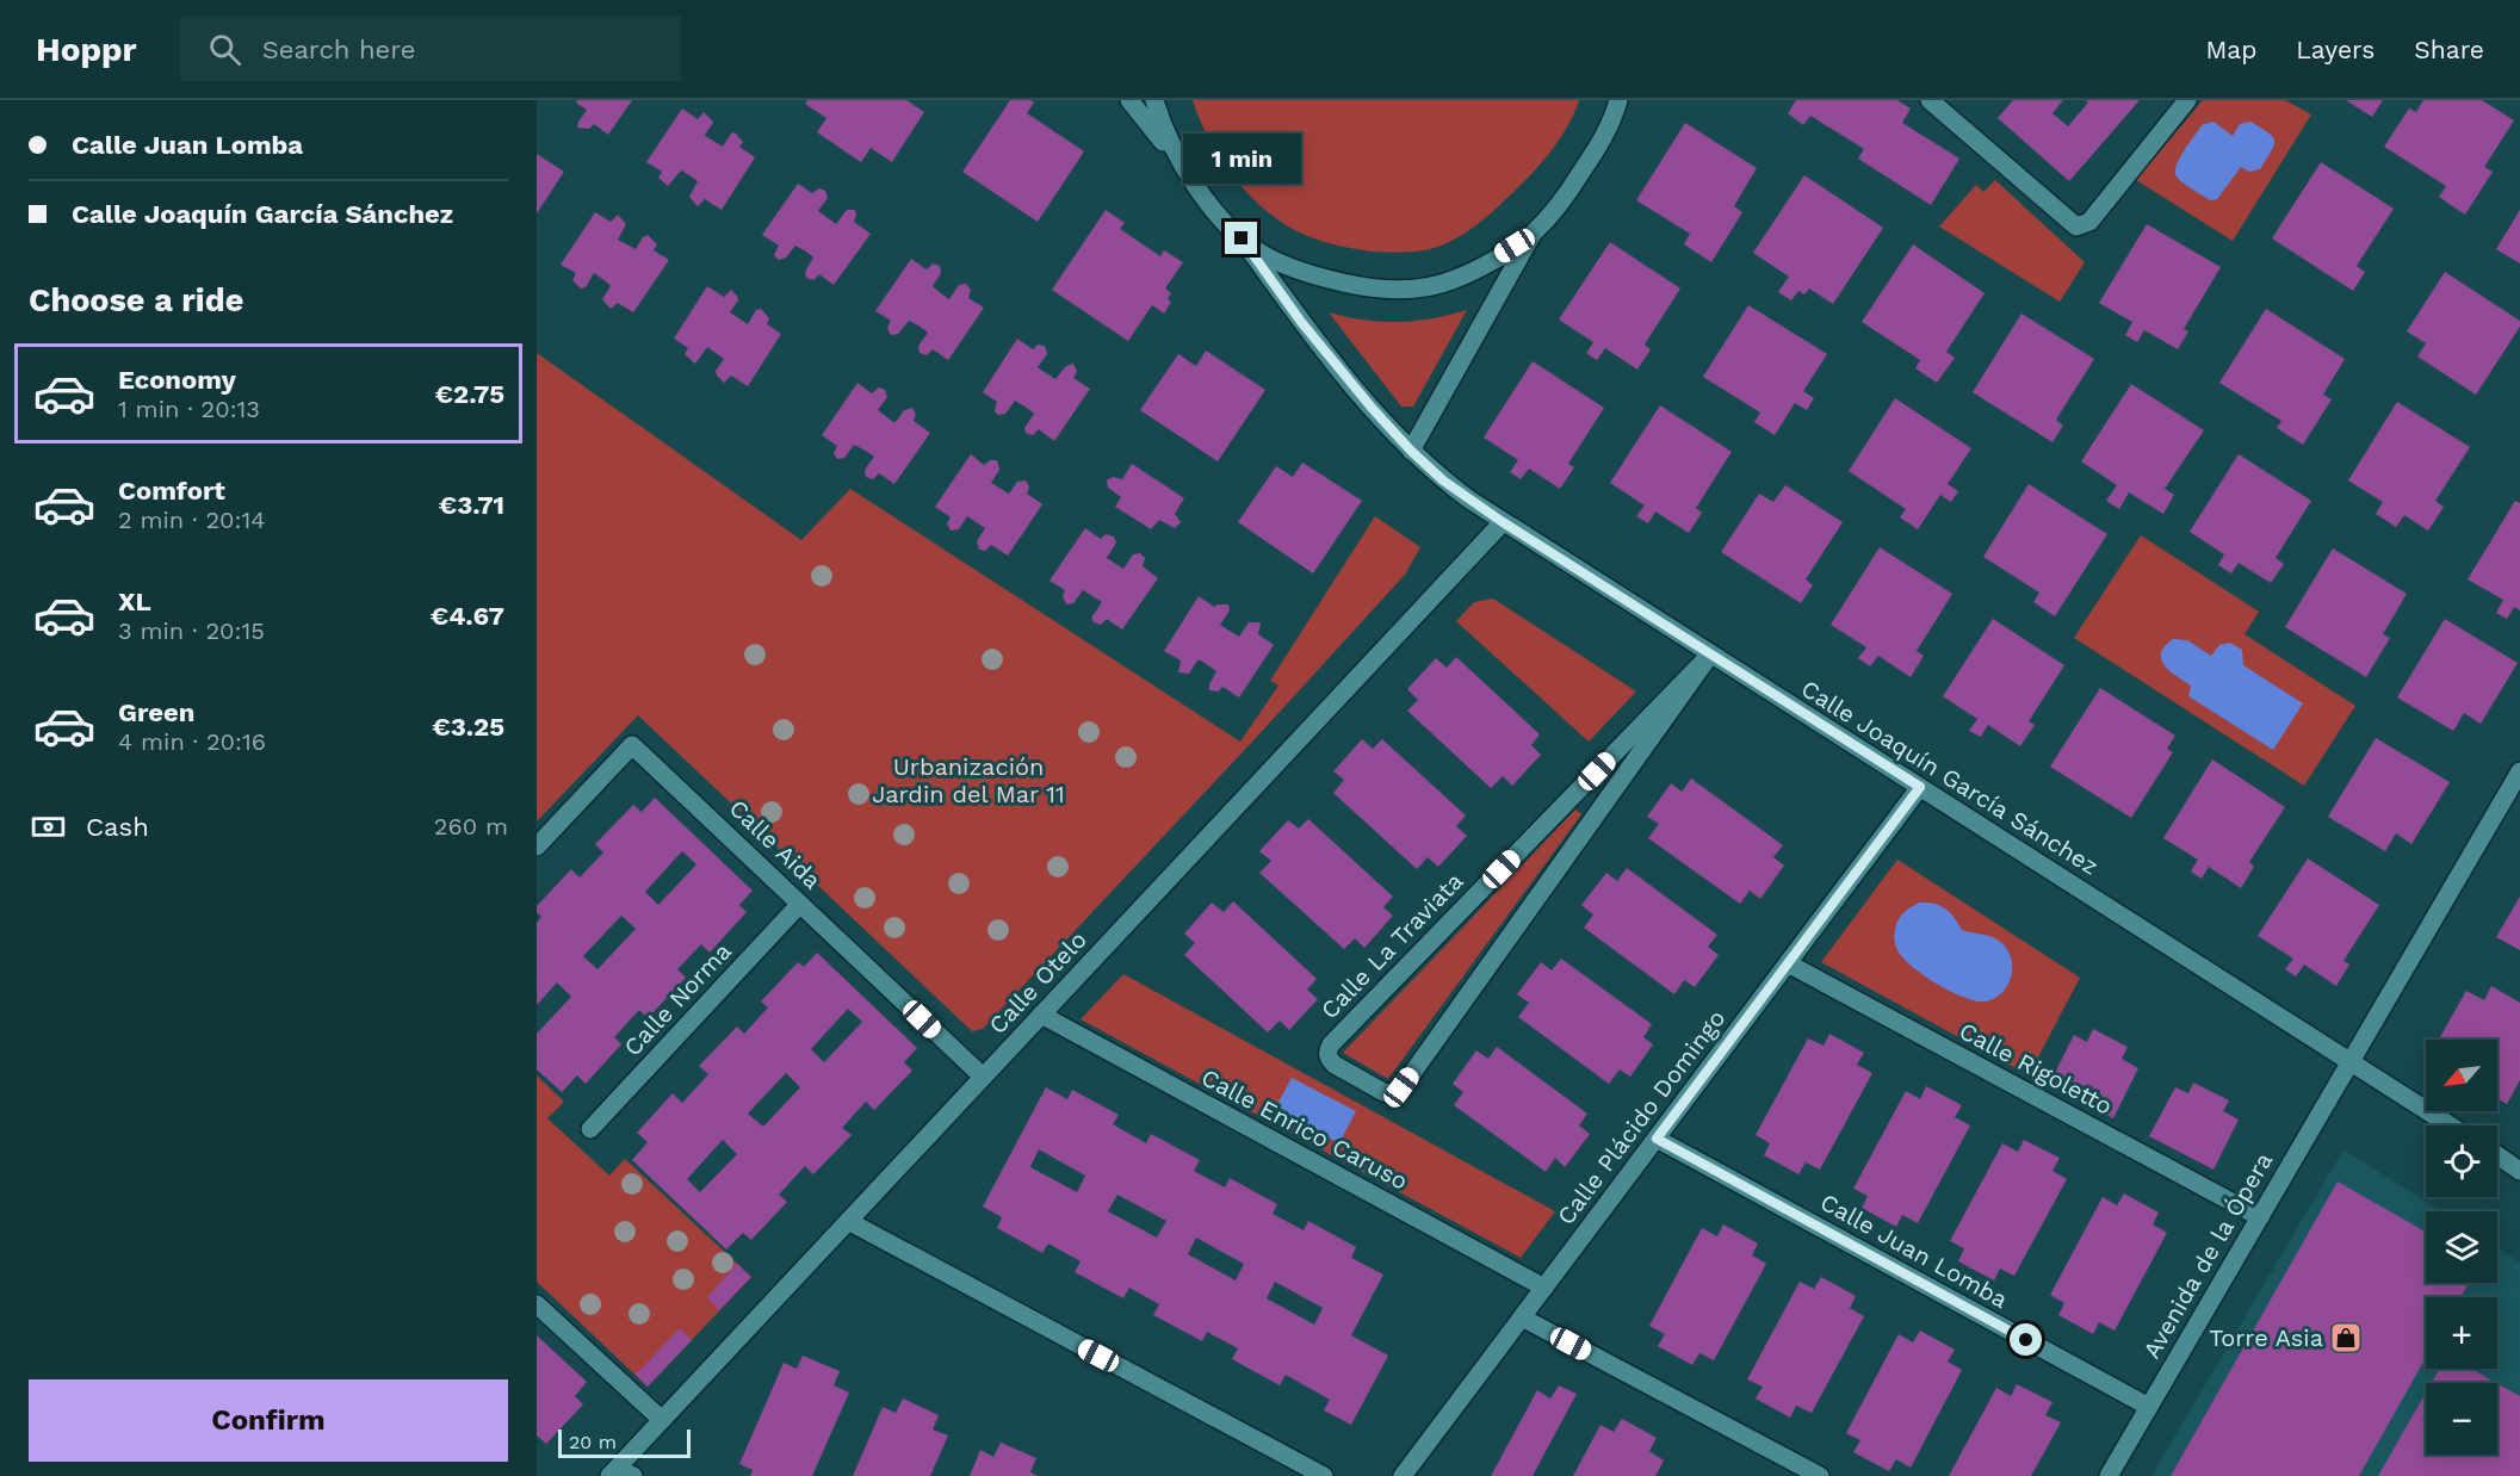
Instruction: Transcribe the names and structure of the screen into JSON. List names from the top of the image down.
{
  "streets": {
    "street": [
      "Calle Joaquín García Sánchez",
      "Calle Aida",
      "Calle La Traviata",
      "Calle Otelo",
      "Calle Norma",
      "Calle Rigoletto",
      "Calle Plácido Domingo",
      "Calle Enrico Caruso",
      "Calle Juan Lomba",
      "Avenida de la Ópera"
    ]
  },
  "crossings": [
    ["Calle Joaquín García Sánchez", "Calle La Traviata"],
    ["Calle Joaquín García Sánchez", "Calle Otelo"],
    ["Calle Joaquín García Sánchez", "Calle Plácido Domingo"],
    ["Calle Joaquín García Sánchez", "Avenida de la Ópera"],
    ["Calle Aida", "Calle Otelo"],
    ["Calle Aida", "Calle Norma"],
    ["Calle Otelo", "Calle Enrico Caruso"],
    ["Calle Rigoletto", "Calle Plácido Domingo"],
    ["Calle Rigoletto", "Avenida de la Ópera"],
    ["Calle Plácido Domingo", "Calle Enrico Caruso"],
    ["Calle Plácido Domingo", "Calle Juan Lomba"],
    ["Calle Juan Lomba", "Avenida de la Ópera"]
  ],
  "parks": ["Urbanización Jardin del Mar 11"],
  "places": {
    "shop": ["Torre Asia"]
  },
  "scale_bar": "20 m",
  "north": "bottom left",
  "page": {
    "header": "Hoppr",
    "search": "Search here",
    "nav": ["Map", "Layers", "Share"],
    "banner": ["Calle Juan Lomba", "Calle Joaquín García Sánchez"],
    "bubble": "1 min",
    "heading": "Choose a ride",
    "list": [
      {
        "name": "Economy",
        "note": "1 min · 20:13",
        "value": "€2.75"
      },
      {
        "name": "Comfort",
        "note": "2 min · 20:14",
        "value": "€3.71"
      },
      {
        "name": "XL",
        "note": "3 min · 20:15",
        "value": "€4.67"
      },
      {
        "name": "Green",
        "note": "4 min · 20:16",
        "value": "€3.25"
      }
    ],
    "pay": ["Cash", "260 m"],
    "map_buttons": ["+", "−"],
    "buttons": "Confirm",
    "scale": "20 m"
  }
}
